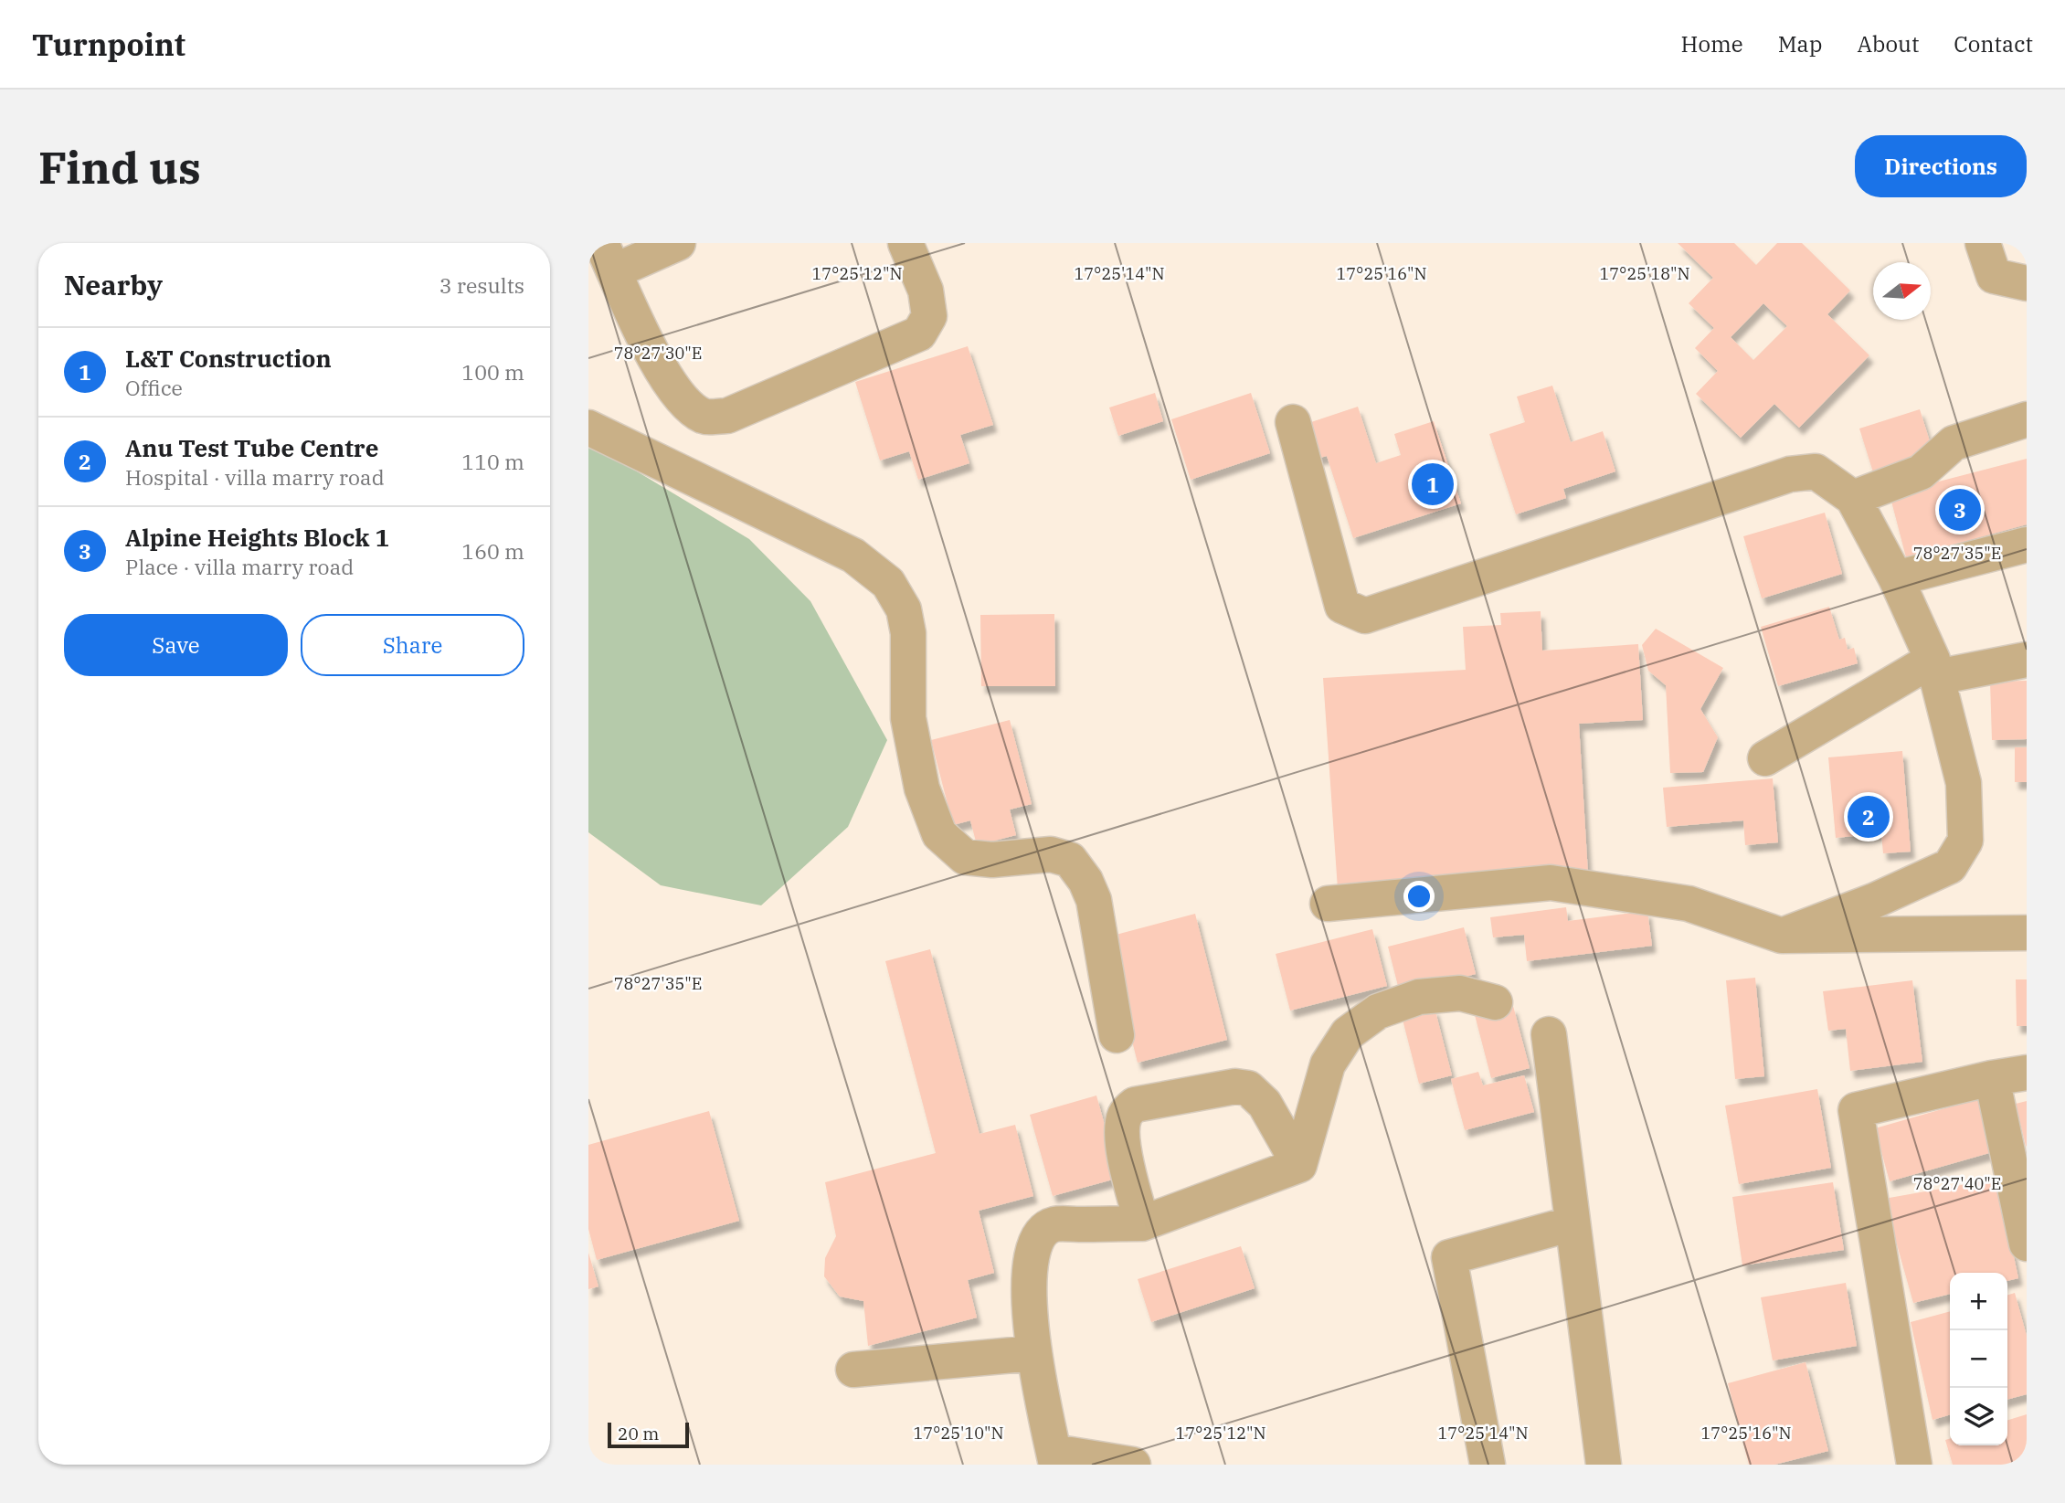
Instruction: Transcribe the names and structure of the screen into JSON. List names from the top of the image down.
{
  "scale_bar": "20 m",
  "north": "right",
  "page": {
    "header": "Turnpoint",
    "nav": [
      "Home",
      "Map",
      "About",
      "Contact"
    ],
    "buttons": [
      "Directions",
      ["Save", "Share"]
    ],
    "title": "Find us",
    "heading": ["Nearby", "3 results"],
    "list": [
      {
        "mark": "1",
        "name": "L&T Construction",
        "note": "Office",
        "value": "100 m"
      },
      {
        "mark": "2",
        "name": "Anu Test Tube Centre",
        "note": "Hospital · villa marry road",
        "value": "110 m"
      },
      {
        "mark": "3",
        "name": "Alpine Heights Block 1",
        "note": "Place · villa marry road",
        "value": "160 m"
      }
    ],
    "pins": ["1", "3", "2"],
    "map_buttons": ["+", "−"],
    "scale": "20 m"
  },
  "coordinates": [
    "17°25'12\"N",
    "17°25'14\"N",
    "17°25'16\"N",
    "17°25'18\"N",
    "78°27'30\"E",
    "78°27'35\"E",
    "78°27'40\"E",
    "17°25'10\"N"
  ]
}
